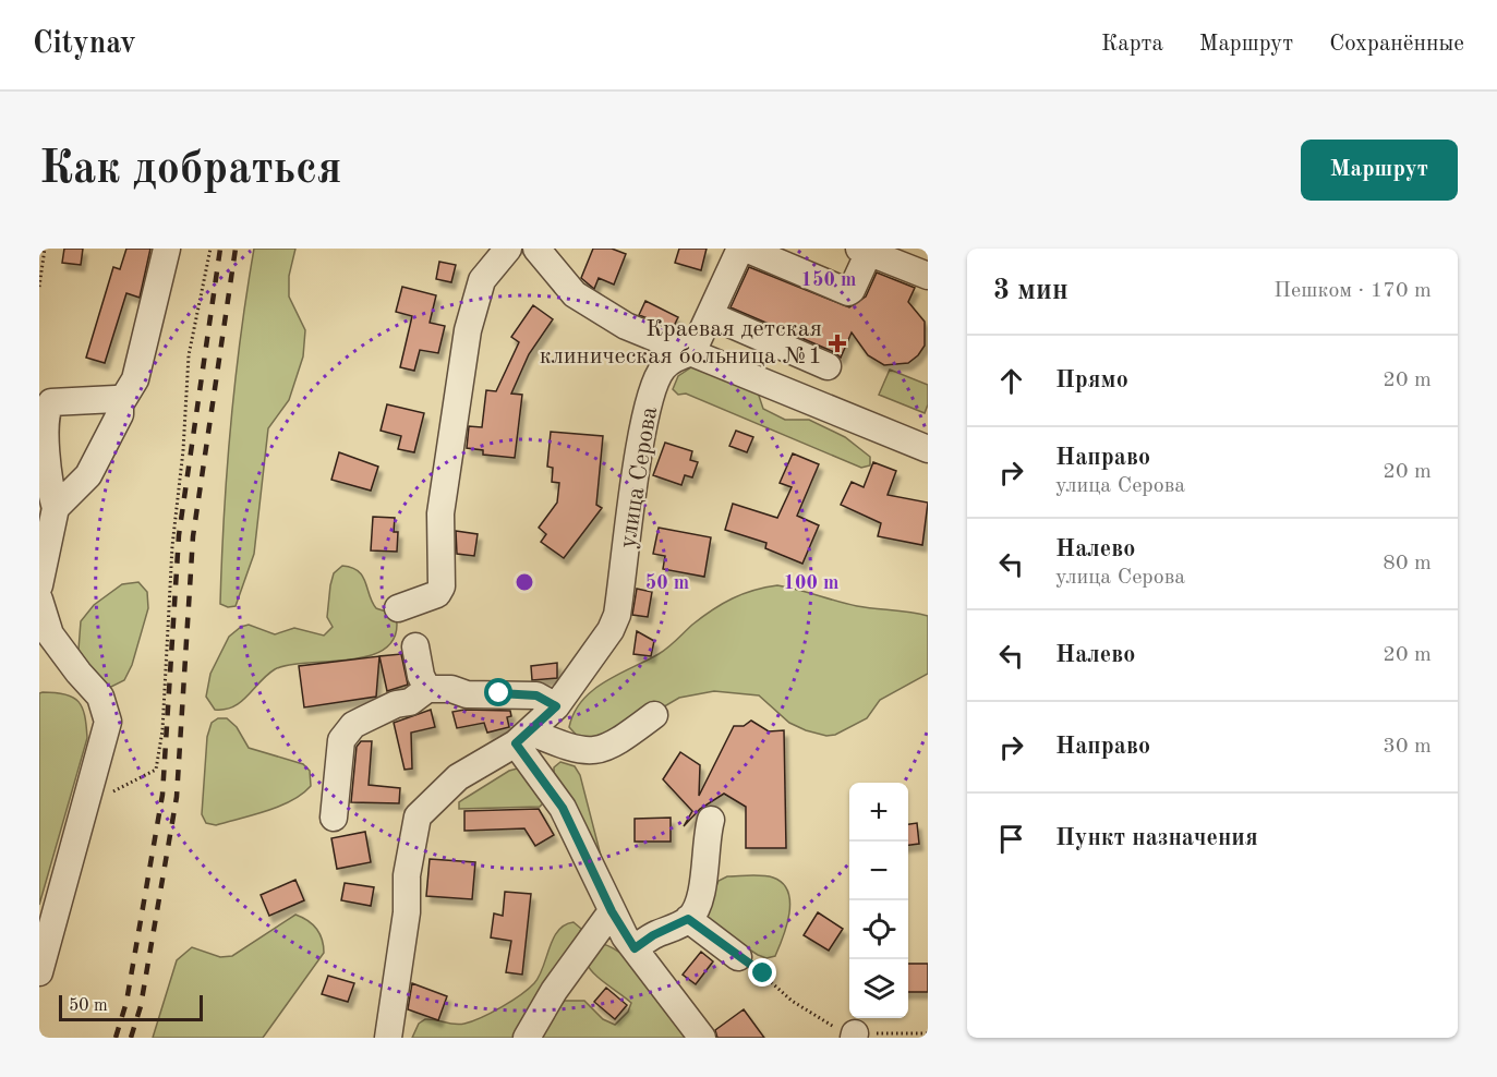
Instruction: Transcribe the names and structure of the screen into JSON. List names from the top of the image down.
{
  "streets": {
    "street": ["улица Серова"]
  },
  "places": {
    "health": ["Краевая детская клиническая больница №1"]
  },
  "scale_bar": "50 m",
  "page": {
    "header": "Citynav",
    "nav": ["Карта", "Маршрут", "Сохранённые"],
    "buttons": "Маршрут",
    "title": "Как добраться",
    "heading": ["3 мин", "Пешком · 170 m"],
    "list": [
      ["Прямо", "20 m"],
      ["Направо", "улица Серова", "20 m"],
      ["Налево", "улица Серова", "80 m"],
      ["Налево", "20 m"],
      ["Направо", "30 m"],
      "Пункт назначения"
    ],
    "map_buttons": ["+", "−"],
    "scale": "50 m"
  },
  "rings": ["150 m", "50 m", "100 m"]
}
